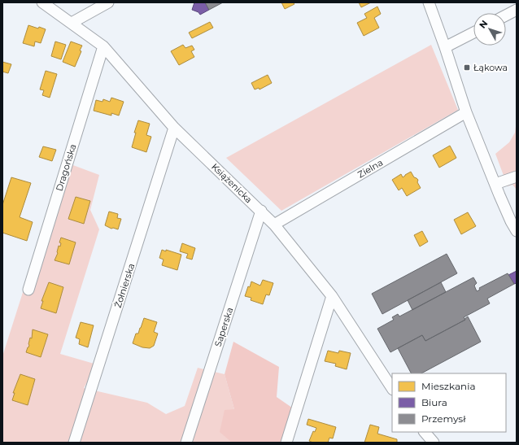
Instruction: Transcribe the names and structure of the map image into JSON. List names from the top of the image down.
{
  "streets": {
    "street": [
      "Dragońska",
      "Zielna",
      "Książenicka",
      "Żołnierska",
      "Saperska"
    ]
  },
  "crossings": [
    ["Dragońska", "Książenicka"],
    ["Zielna", "Książenicka"],
    ["Książenicka", "Żołnierska"],
    ["Książenicka", "Saperska"]
  ],
  "places": {
    "transit": ["Łąkowa"]
  },
  "legend": ["Mieszkania", "Biura", "Przemysł"],
  "north": "top left"
}
